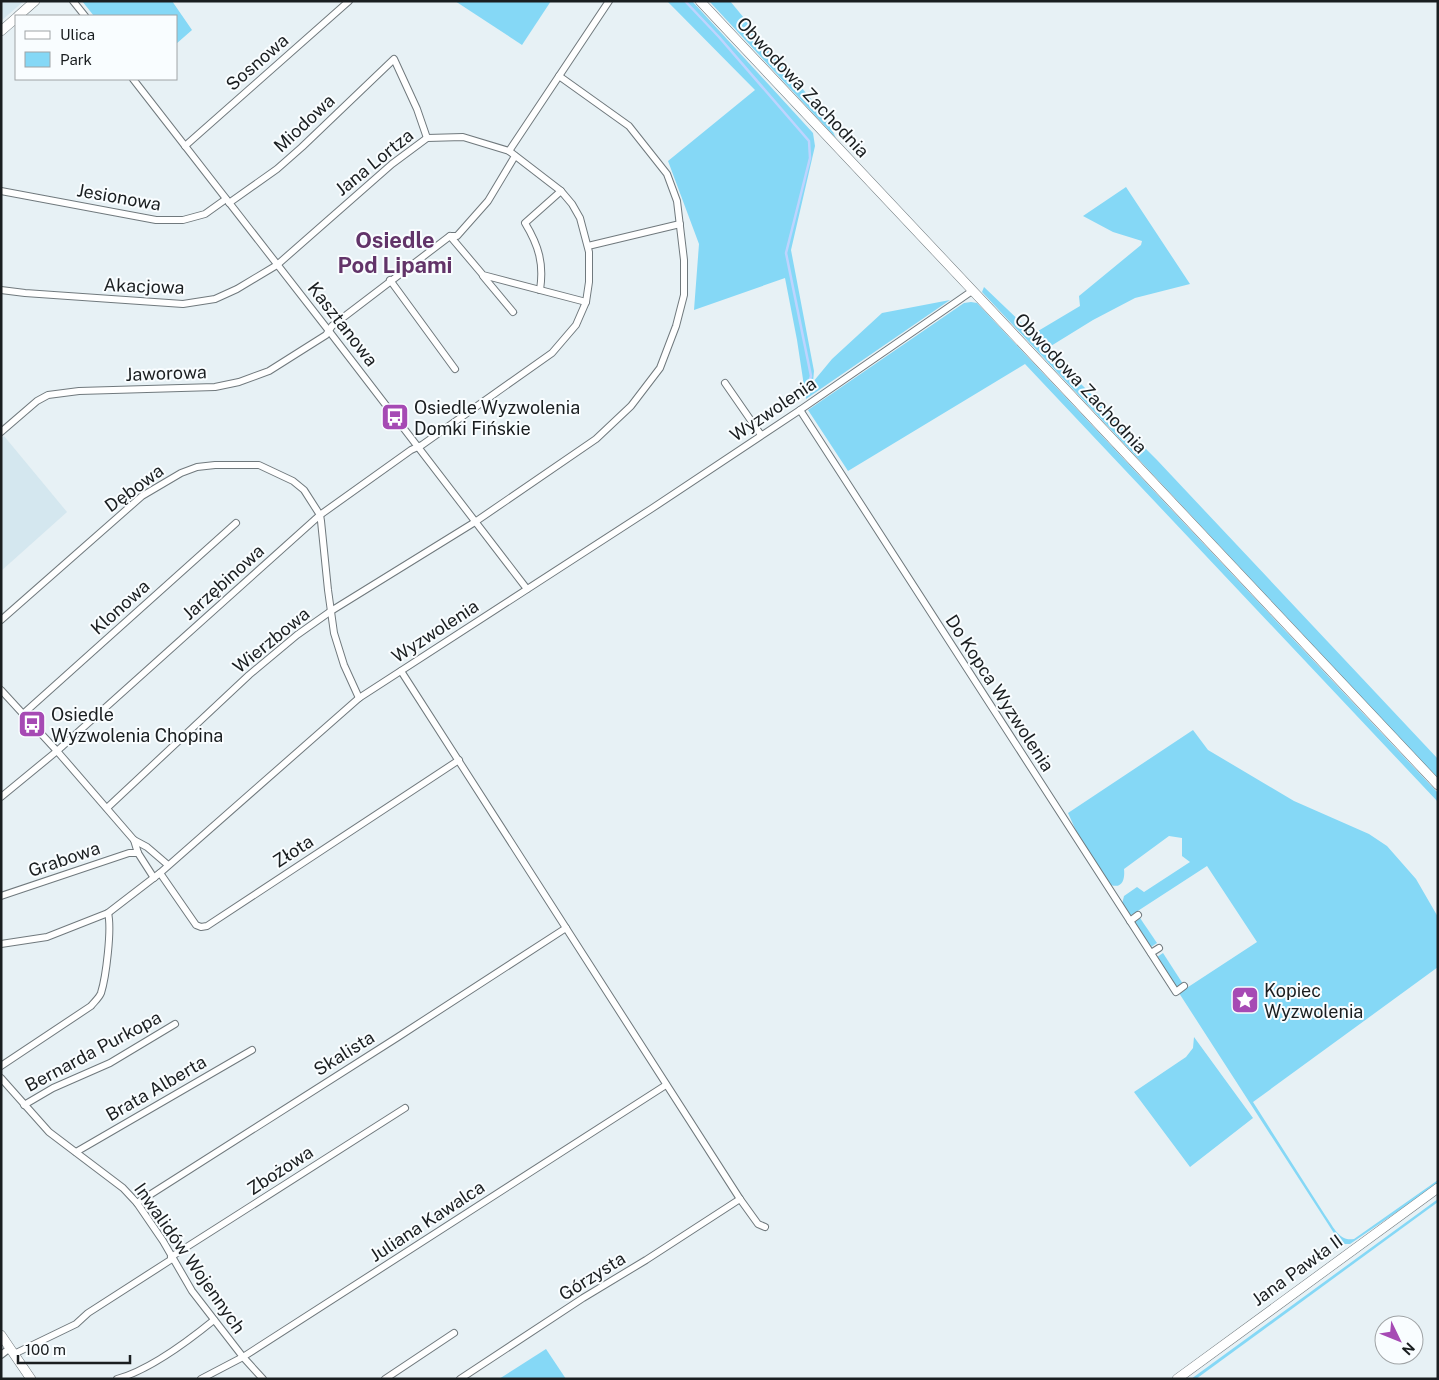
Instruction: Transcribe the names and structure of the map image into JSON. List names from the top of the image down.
{
  "streets": {
    "main road": ["Obwodowa Zachodnia", "Jana Pawła II"],
    "street": [
      "Sosnowa",
      "Miodowa",
      "Jana Lortza",
      "Jesionowa",
      "Akacjowa",
      "Kasztanowa",
      "Jaworowa",
      "Wyzwolenia",
      "Dębowa",
      "Jarzębinowa",
      "Klonowa",
      "Wierzbowa",
      "Do Kopca Wyzwolenia",
      "Złota",
      "Grabowa",
      "Bernarda Purkopa",
      "Skalista",
      "Brata Alberta",
      "Zbożowa",
      "Juliana Kawalca",
      "Inwalidów Wojennych",
      "Górzysta"
    ]
  },
  "crossings": [
    ["Sosnowa", "Kasztanowa"],
    ["Obwodowa Zachodnia", "Wyzwolenia"],
    ["Miodowa", "Jana Lortza"],
    ["Miodowa", "Jesionowa"],
    ["Miodowa", "Kasztanowa"],
    ["Jana Lortza", "Akacjowa"],
    ["Jana Lortza", "Kasztanowa"],
    ["Jana Lortza", "Jaworowa"],
    ["Jana Lortza", "Jarzębinowa"],
    ["Jesionowa", "Kasztanowa"],
    ["Akacjowa", "Kasztanowa"],
    ["Kasztanowa", "Jaworowa"],
    ["Kasztanowa", "Wyzwolenia"],
    ["Kasztanowa", "Jarzębinowa"],
    ["Kasztanowa", "Wierzbowa"],
    ["Wyzwolenia", "Dębowa"],
    ["Wyzwolenia", "Do Kopca Wyzwolenia"],
    ["Wyzwolenia", "Złota"],
    ["Dębowa", "Jarzębinowa"],
    ["Dębowa", "Wierzbowa"],
    ["Bernarda Purkopa", "Inwalidów Wojennych"],
    ["Skalista", "Inwalidów Wojennych"],
    ["Brata Alberta", "Inwalidów Wojennych"],
    ["Zbożowa", "Inwalidów Wojennych"],
    ["Juliana Kawalca", "Inwalidów Wojennych"]
  ],
  "districts": ["Osiedle Pod Lipami"],
  "places": {
    "bus stop": ["Osiedle Wyzwolenia Domki Fińskie", "Osiedle Wyzwolenia Chopina"],
    "place": ["Kopiec Wyzwolenia"]
  },
  "legend": ["Ulica", "Park"],
  "scale_bar": "100 m",
  "north": "bottom right"
}
